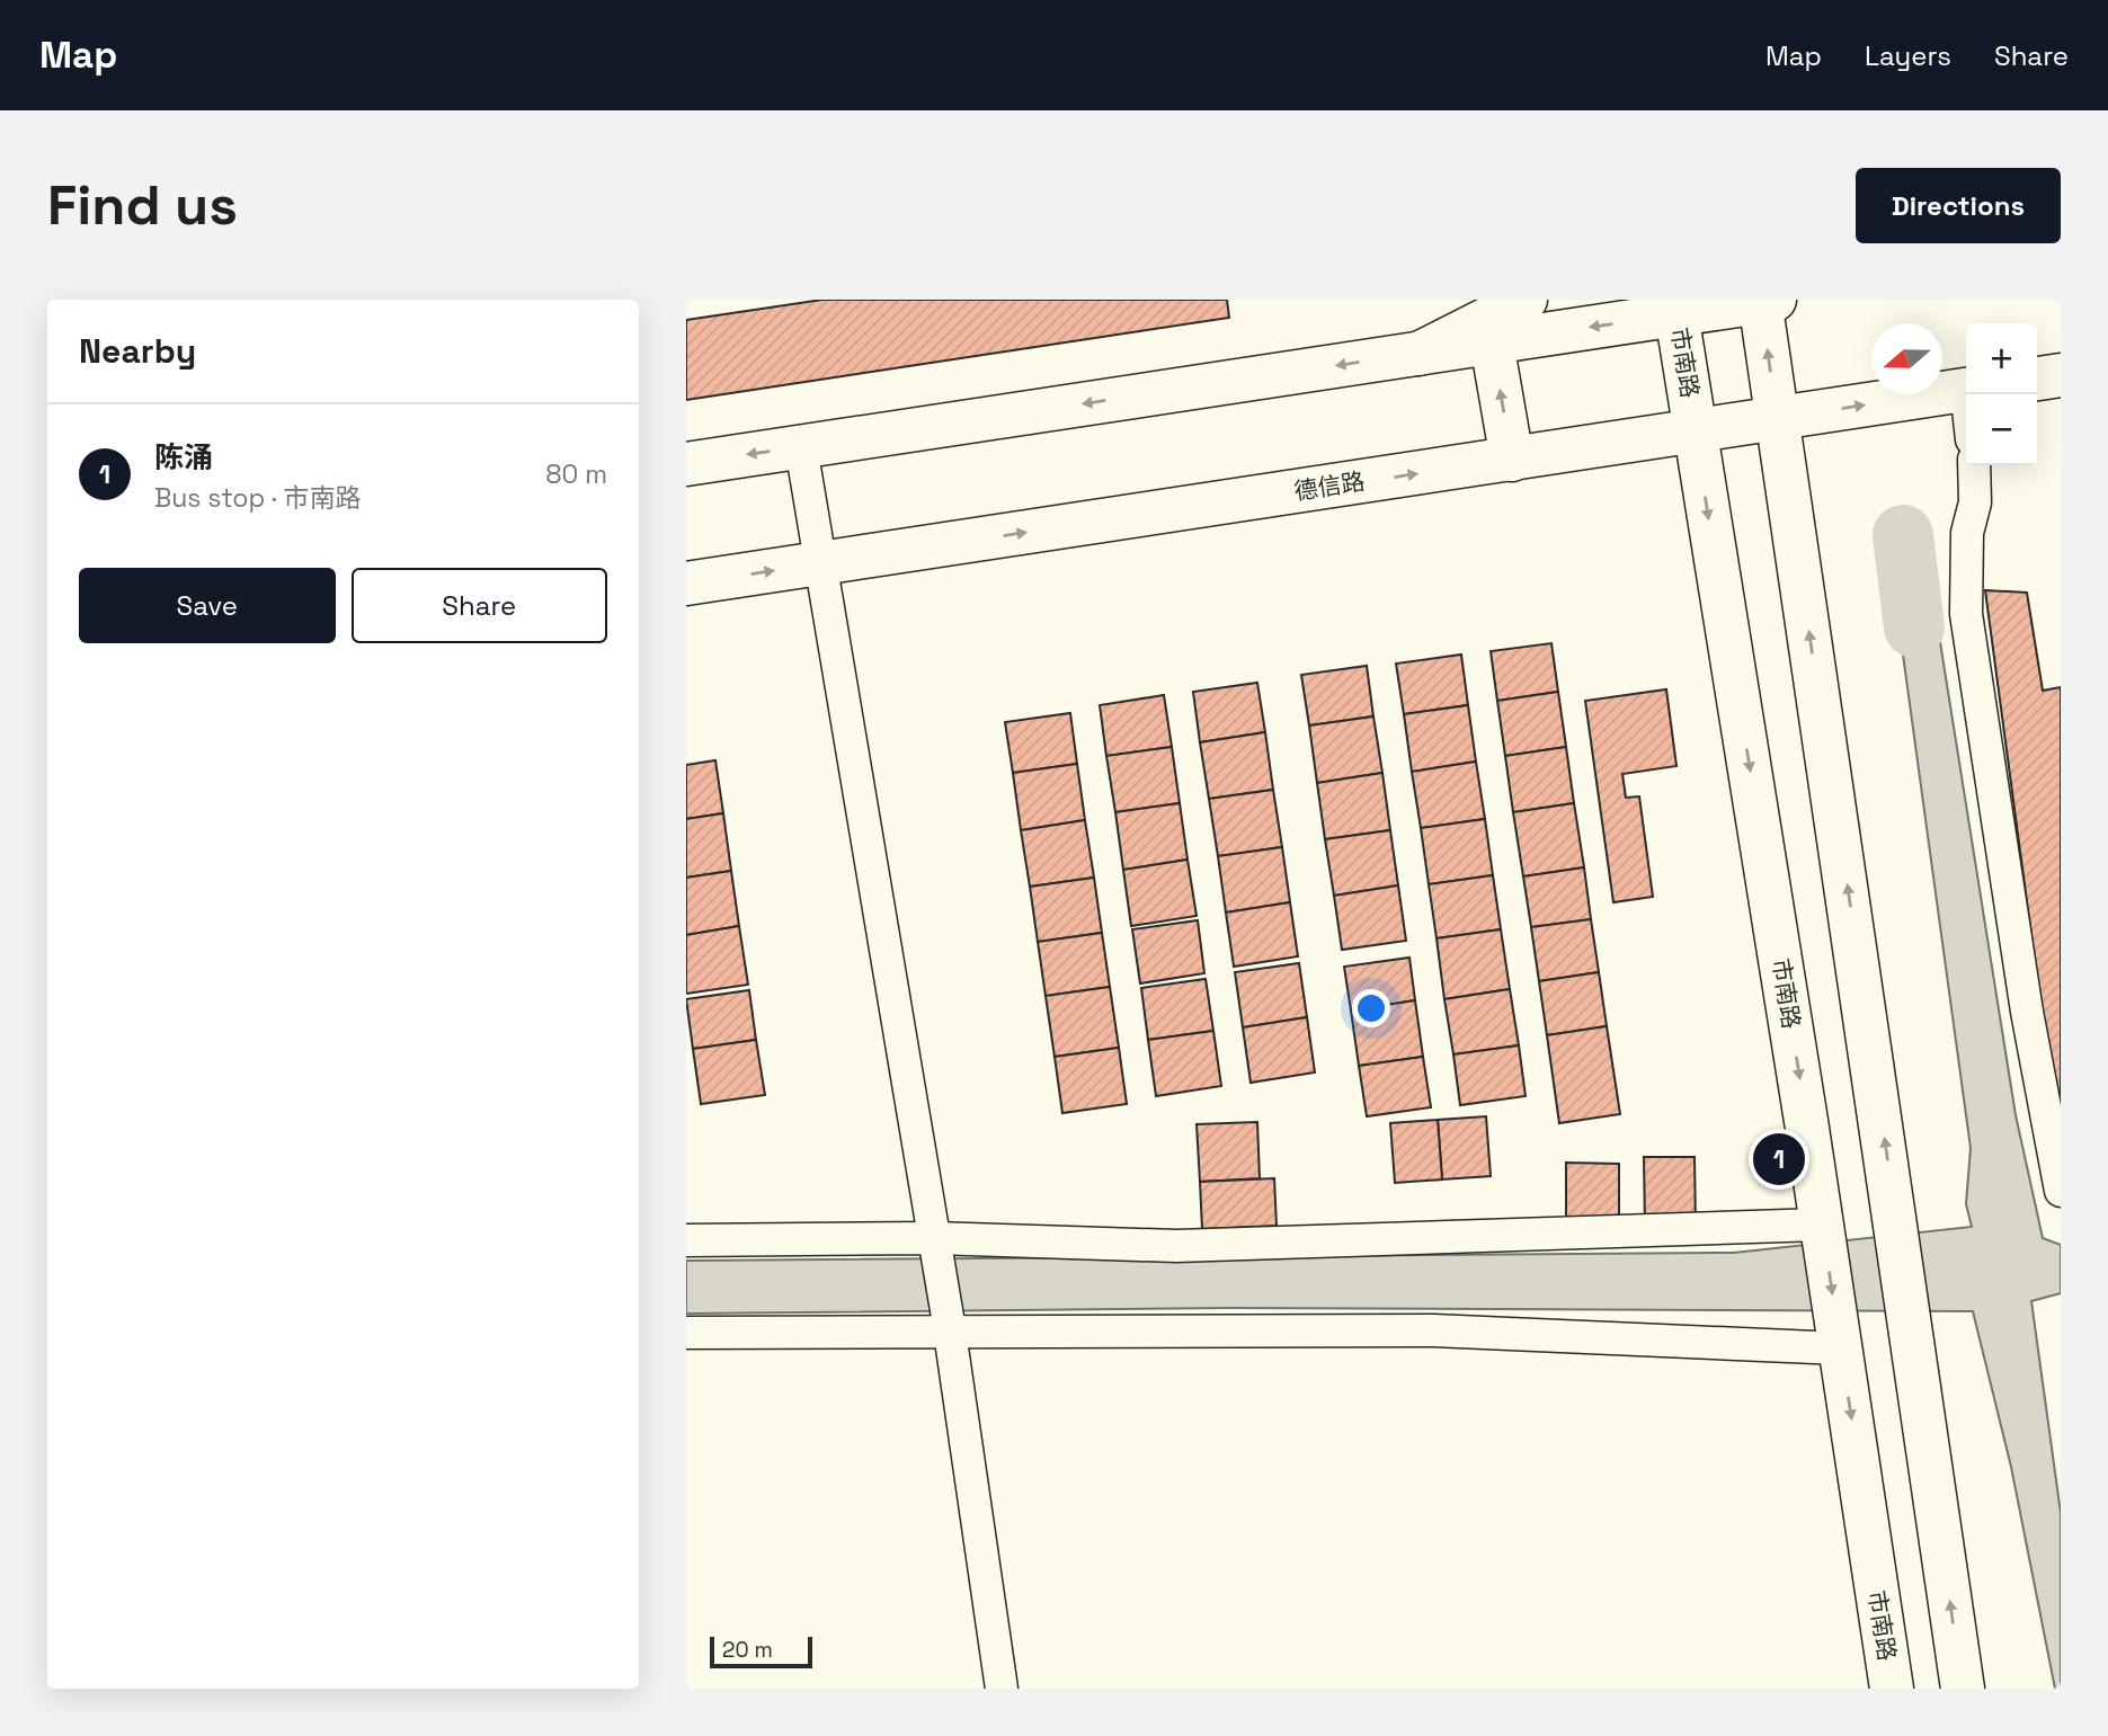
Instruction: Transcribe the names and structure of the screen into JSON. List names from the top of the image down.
{
  "streets": {
    "main road": ["市南路", "德信路"]
  },
  "crossings": [
    ["市南路", "德信路"]
  ],
  "scale_bar": "20 m",
  "north": "left",
  "page": {
    "header": "Map",
    "nav": ["Map", "Layers", "Share"],
    "buttons": [
      "Directions",
      ["Save", "Share"]
    ],
    "title": "Find us",
    "heading": "Nearby",
    "map_buttons": ["+", "−"],
    "list": [
      {
        "mark": "1",
        "name": "陈涌",
        "note": "Bus stop · 市南路",
        "value": "80 m"
      }
    ],
    "pins": "1",
    "scale": "20 m"
  }
}
